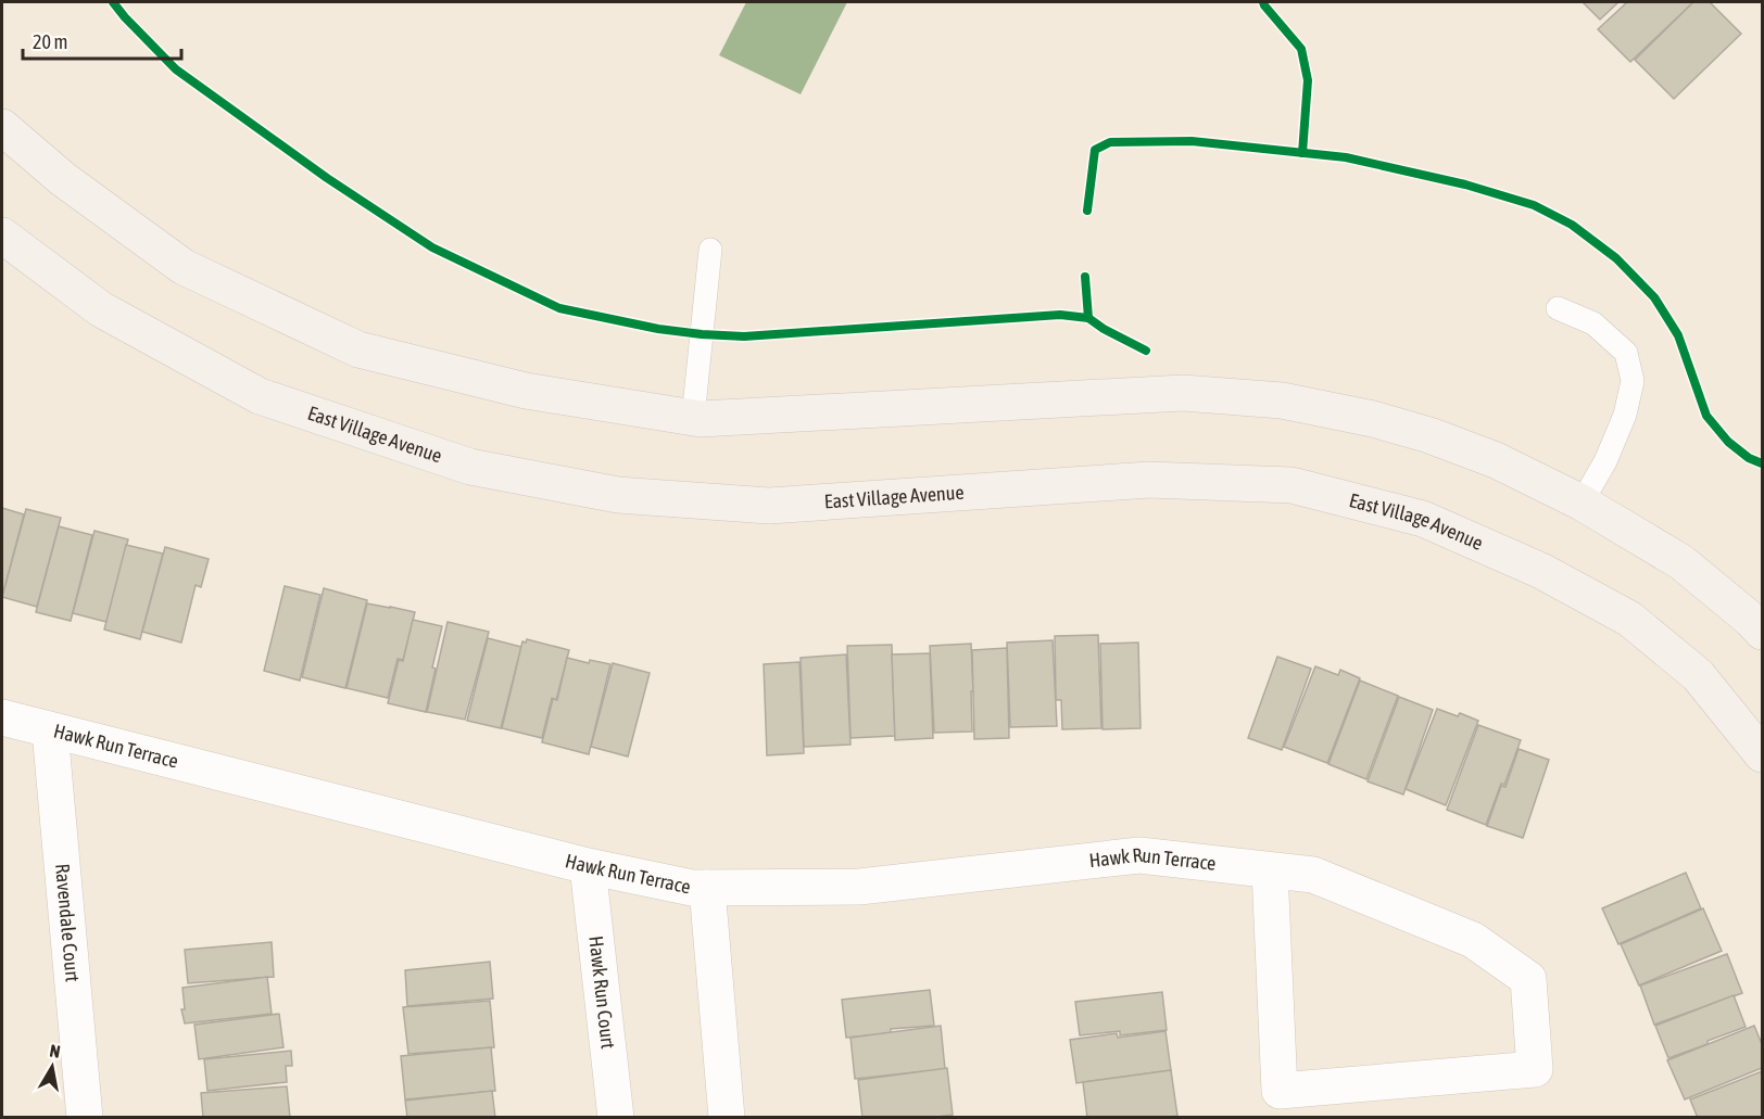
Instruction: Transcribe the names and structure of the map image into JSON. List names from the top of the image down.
{
  "streets": {
    "street": [
      "East Village Avenue",
      "Hawk Run Terrace",
      "Ravendale Court",
      "Hawk Run Court"
    ]
  },
  "crossings": [
    ["Hawk Run Terrace", "Ravendale Court"],
    ["Hawk Run Terrace", "Hawk Run Court"]
  ],
  "scale_bar": "20 m",
  "north": "top"
}
